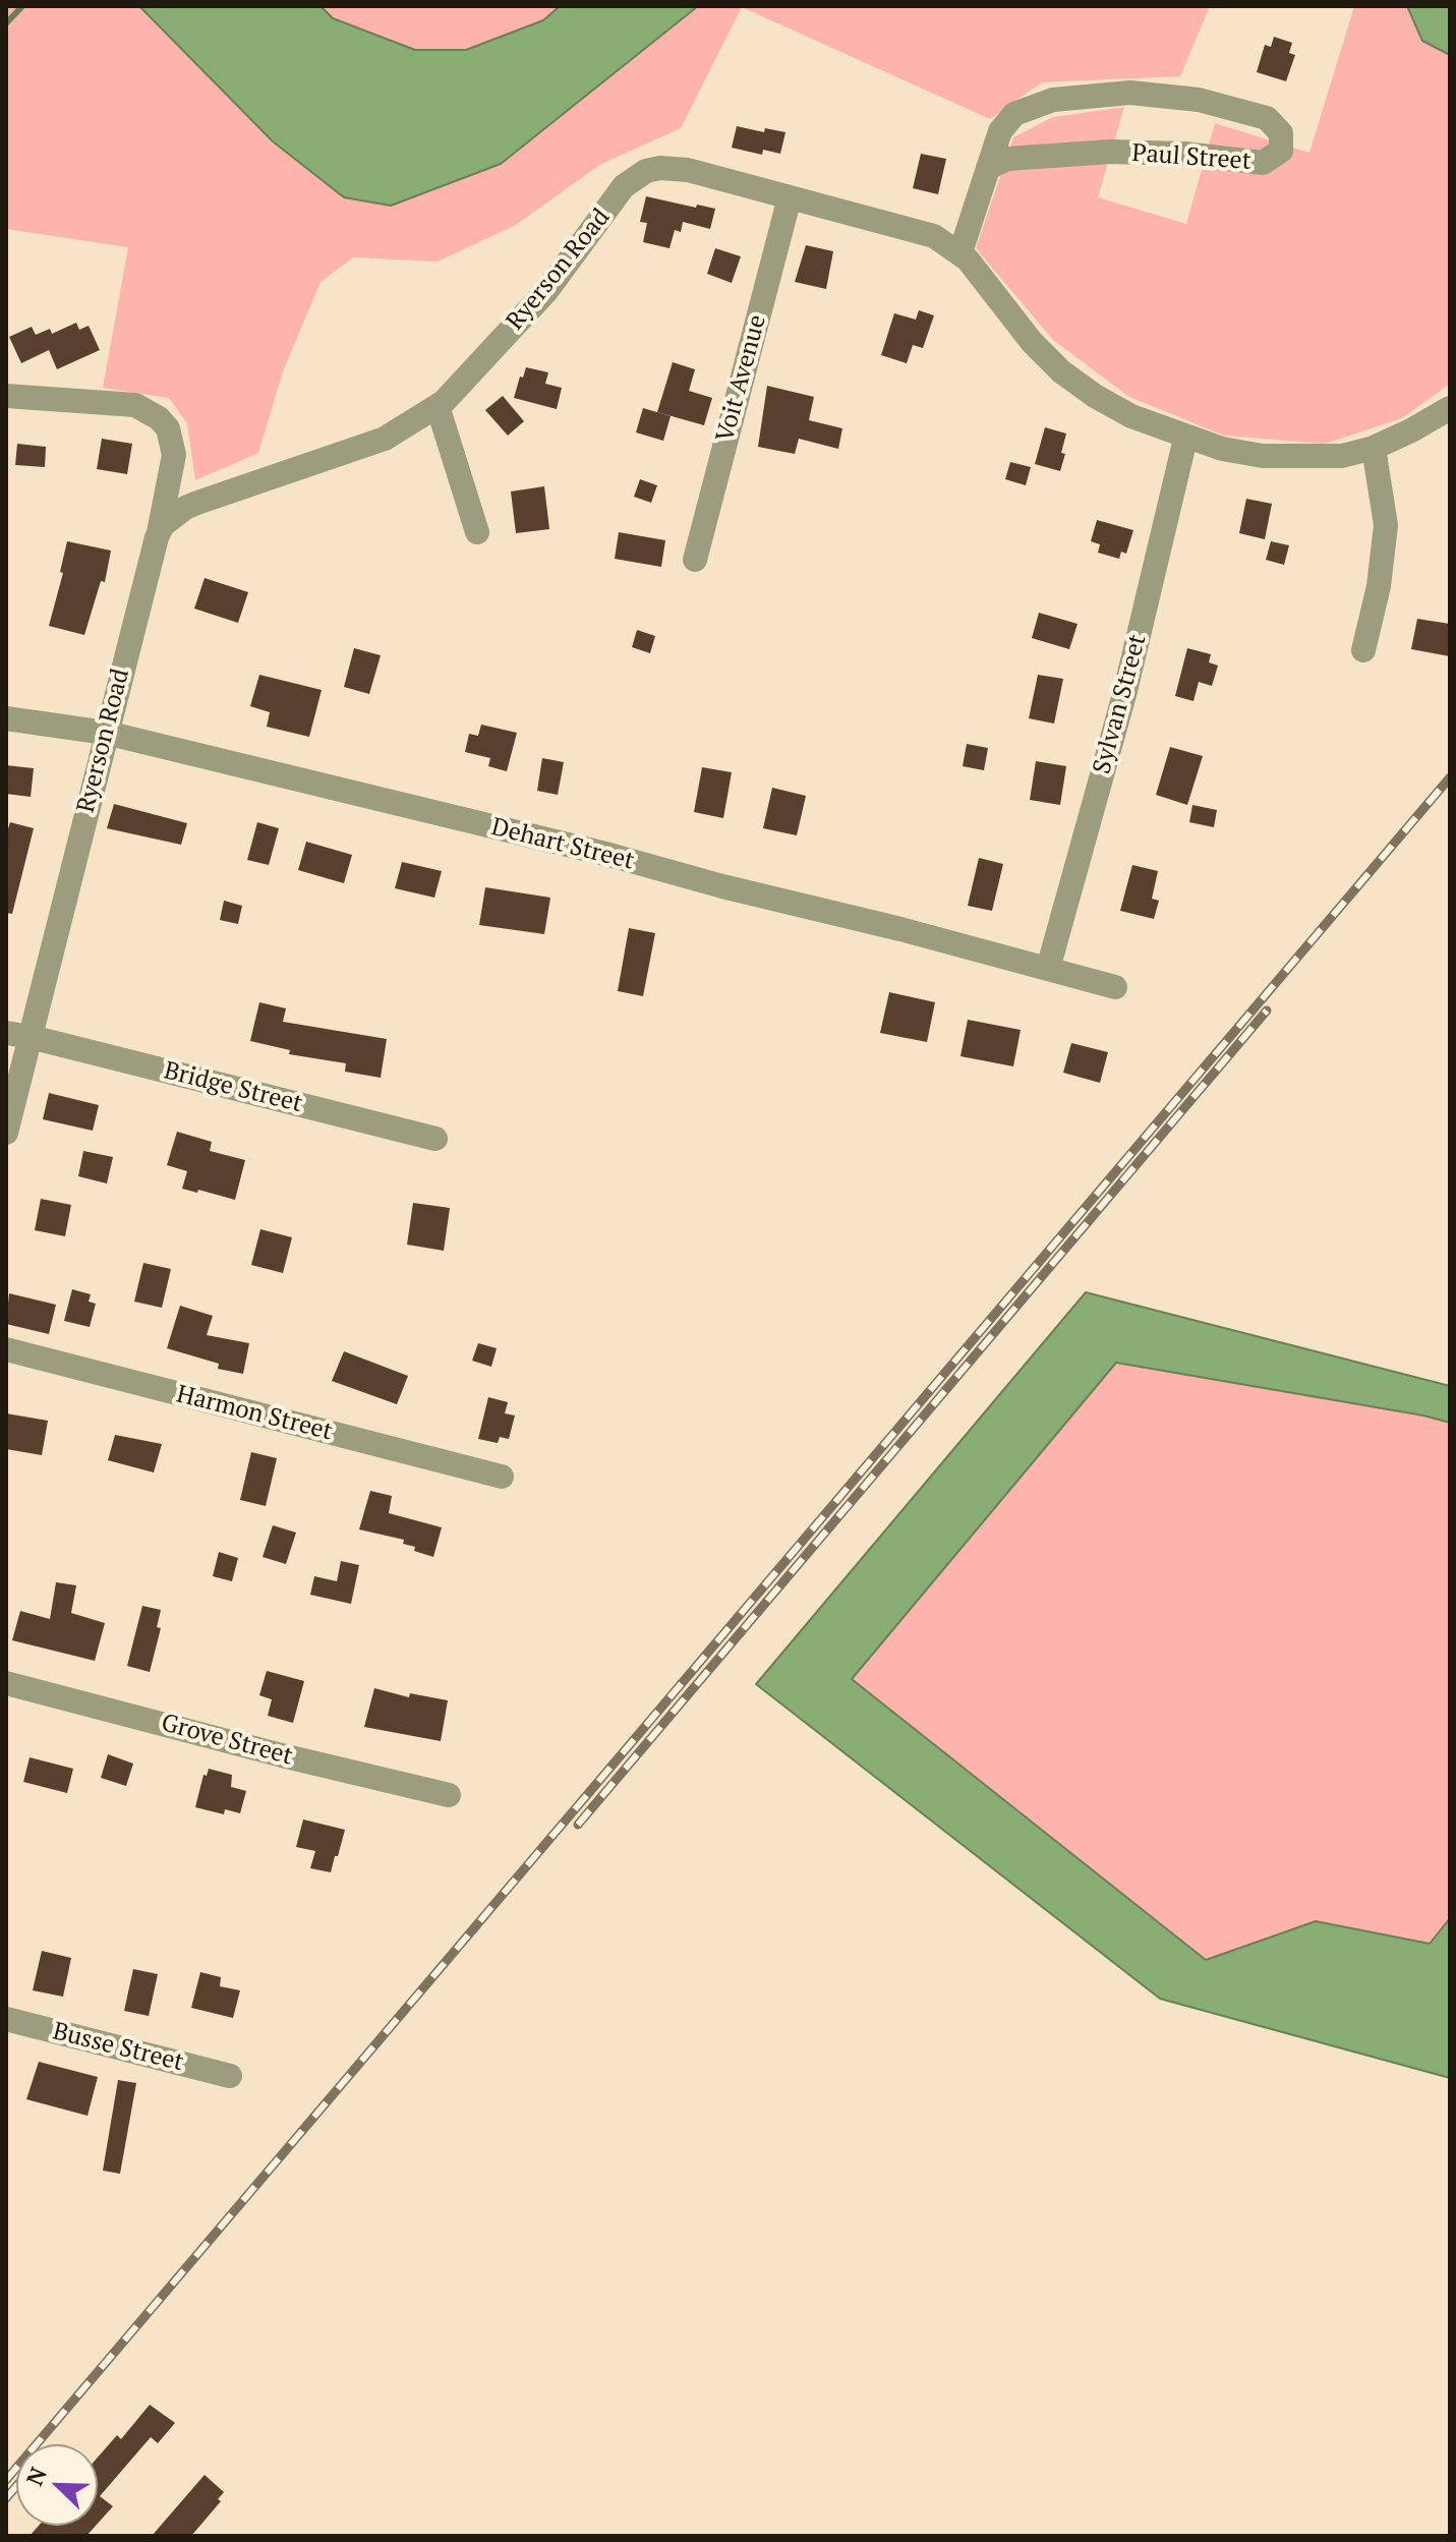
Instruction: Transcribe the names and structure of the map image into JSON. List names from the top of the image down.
{
  "streets": {
    "street": [
      "Paul Street",
      "Ryerson Road",
      "Voit Avenue",
      "Sylvan Street",
      "Dehart Street",
      "Bridge Street",
      "Harmon Street",
      "Grove Street",
      "Busse Street"
    ]
  },
  "crossings": [
    ["Paul Street", "Ryerson Road"],
    ["Ryerson Road", "Voit Avenue"],
    ["Ryerson Road", "Sylvan Street"],
    ["Ryerson Road", "Dehart Street"],
    ["Ryerson Road", "Bridge Street"],
    ["Sylvan Street", "Dehart Street"]
  ],
  "north": "top left"
}
